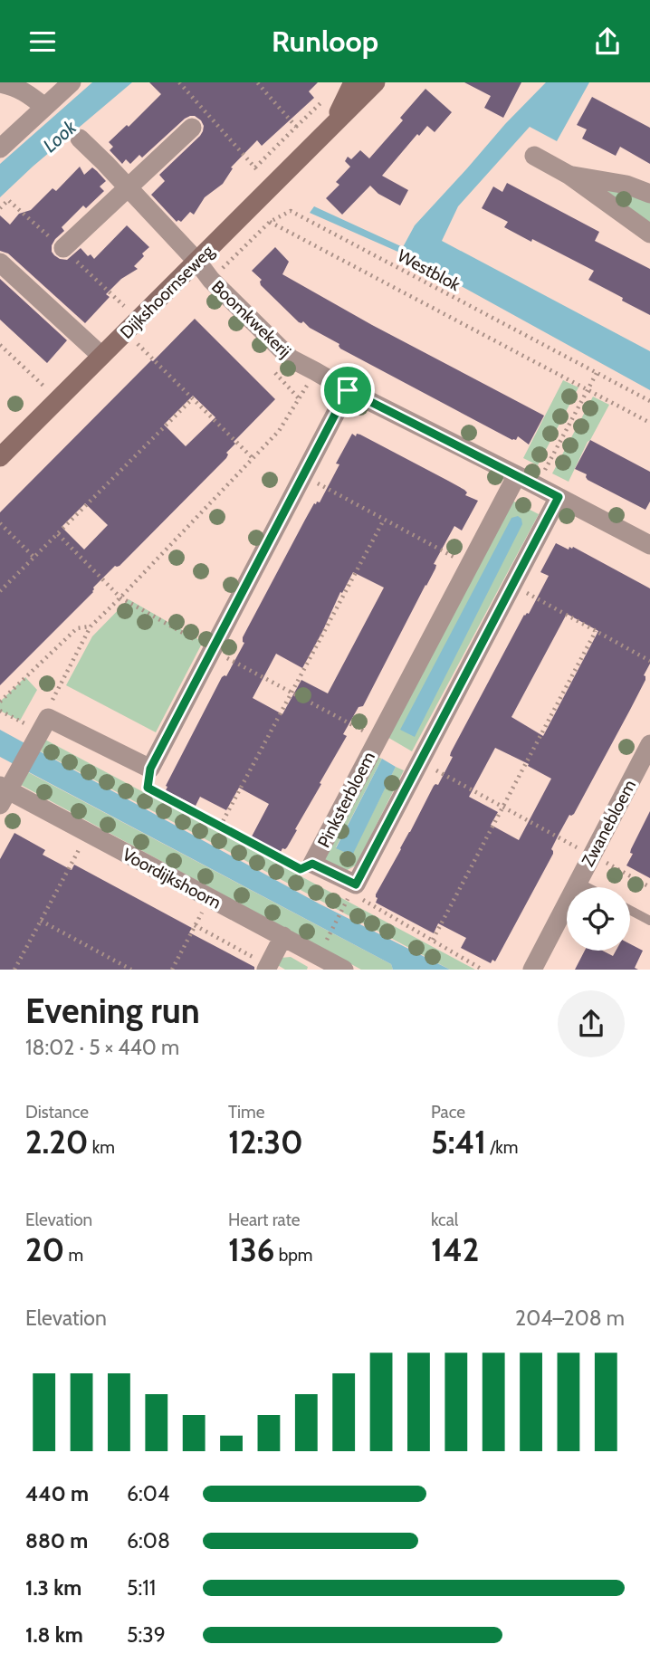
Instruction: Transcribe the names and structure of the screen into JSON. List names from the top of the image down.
{
  "streets": {
    "street": [
      "Dijkshoornseweg",
      "Boomkwekerij",
      "Pinksterbloem",
      "Zwanebloem",
      "Voordijkshoorn"
    ],
    "path": ["Westblok"]
  },
  "crossings": [
    ["Dijkshoornseweg", "Boomkwekerij"],
    ["Boomkwekerij", "Pinksterbloem"]
  ],
  "water": ["Look"],
  "page": {
    "header": "Runloop",
    "heading": ["Evening run", "18:02 · 5 × 440 m"],
    "stats": [
      ["Distance", "2.20 km"],
      ["Time", "12:30"],
      ["Pace", "5:41 /km"],
      ["Elevation", "20 m"],
      ["Heart rate", "136 bpm"],
      ["kcal", "142"]
    ],
    "chart": ["Elevation", "204–208 m"],
    "list": [
      {
        "name": "440 m",
        "note": "6:04"
      },
      {
        "name": "880 m",
        "note": "6:08"
      },
      {
        "name": "1.3 km",
        "note": "5:11"
      },
      {
        "name": "1.8 km",
        "note": "5:39"
      }
    ]
  }
}
